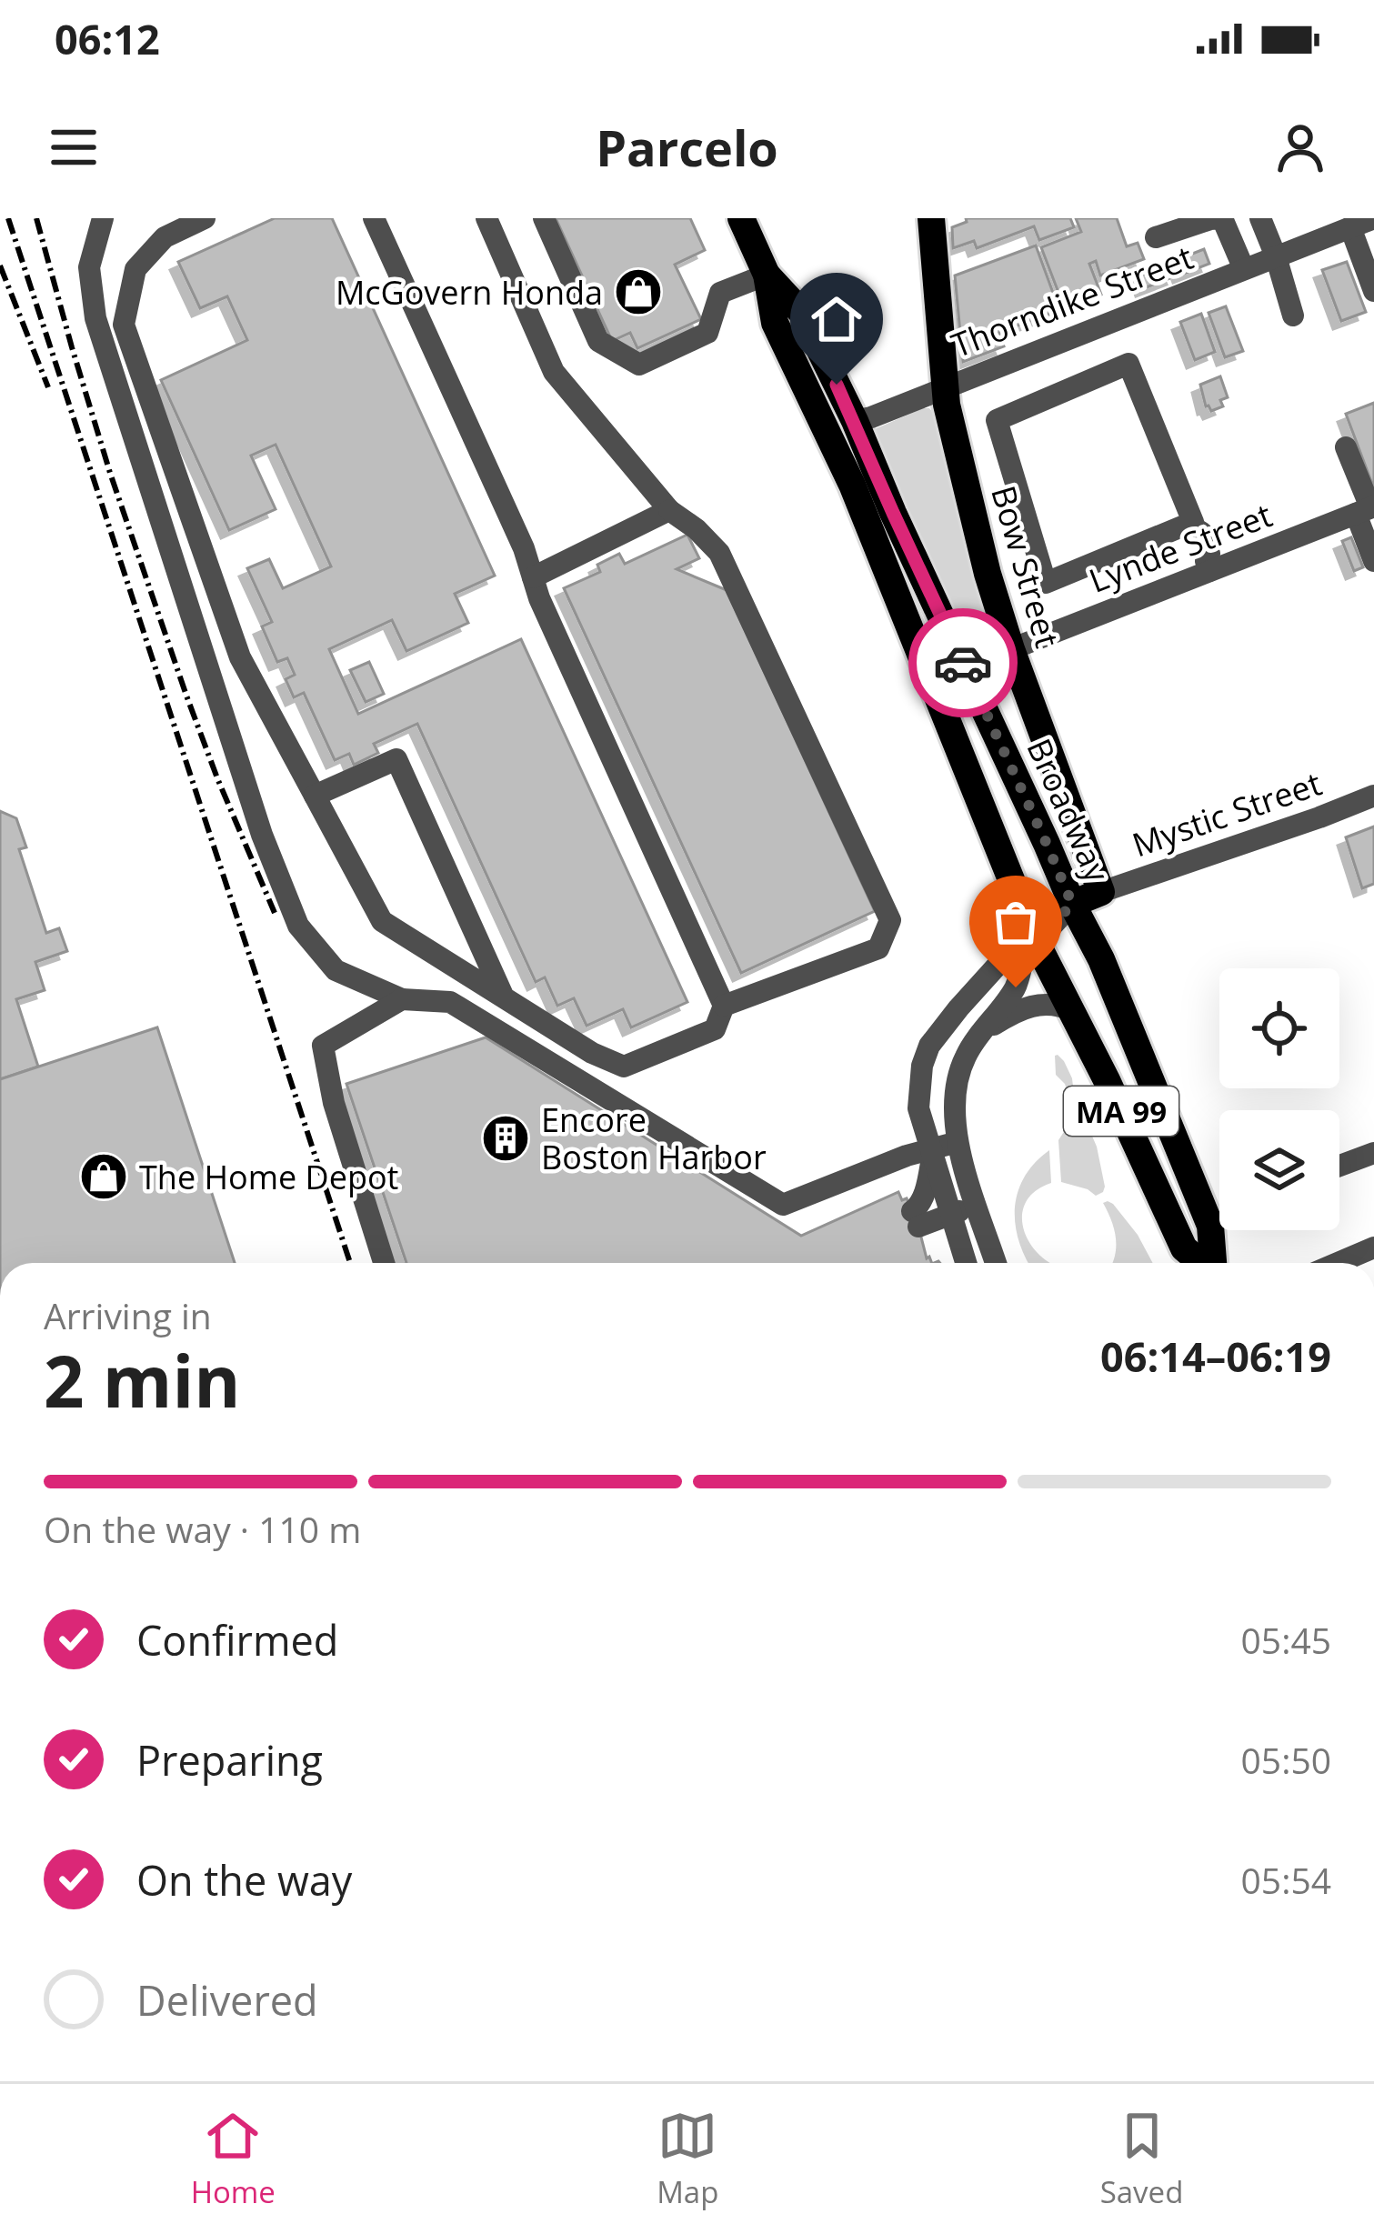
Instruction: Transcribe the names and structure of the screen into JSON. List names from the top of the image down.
{
  "streets": {
    "main road": ["Bow Street", "Broadway", "MA 99"],
    "street": ["Thorndike Street", "Lynde Street", "Mystic Street"]
  },
  "crossings": [
    ["Thorndike Street", "Bow Street"],
    ["Thorndike Street", "Broadway"],
    ["Lynde Street", "Bow Street"],
    ["Bow Street", "Mystic Street"]
  ],
  "places": {
    "shop": ["McGovern Honda", "The Home Depot"],
    "building": ["Encore Boston Harbor"]
  },
  "page": {
    "status": "06:12",
    "header": "Parcelo",
    "heading": ["2 min", "Arriving in", "06:14–06:19"],
    "bar": "On the way · 110 m",
    "list": [
      ["Confirmed", "05:45"],
      ["Preparing", "05:50"],
      ["On the way", "05:54"],
      "Delivered"
    ],
    "tabs": ["Home", "Map", "Saved"]
  }
}
